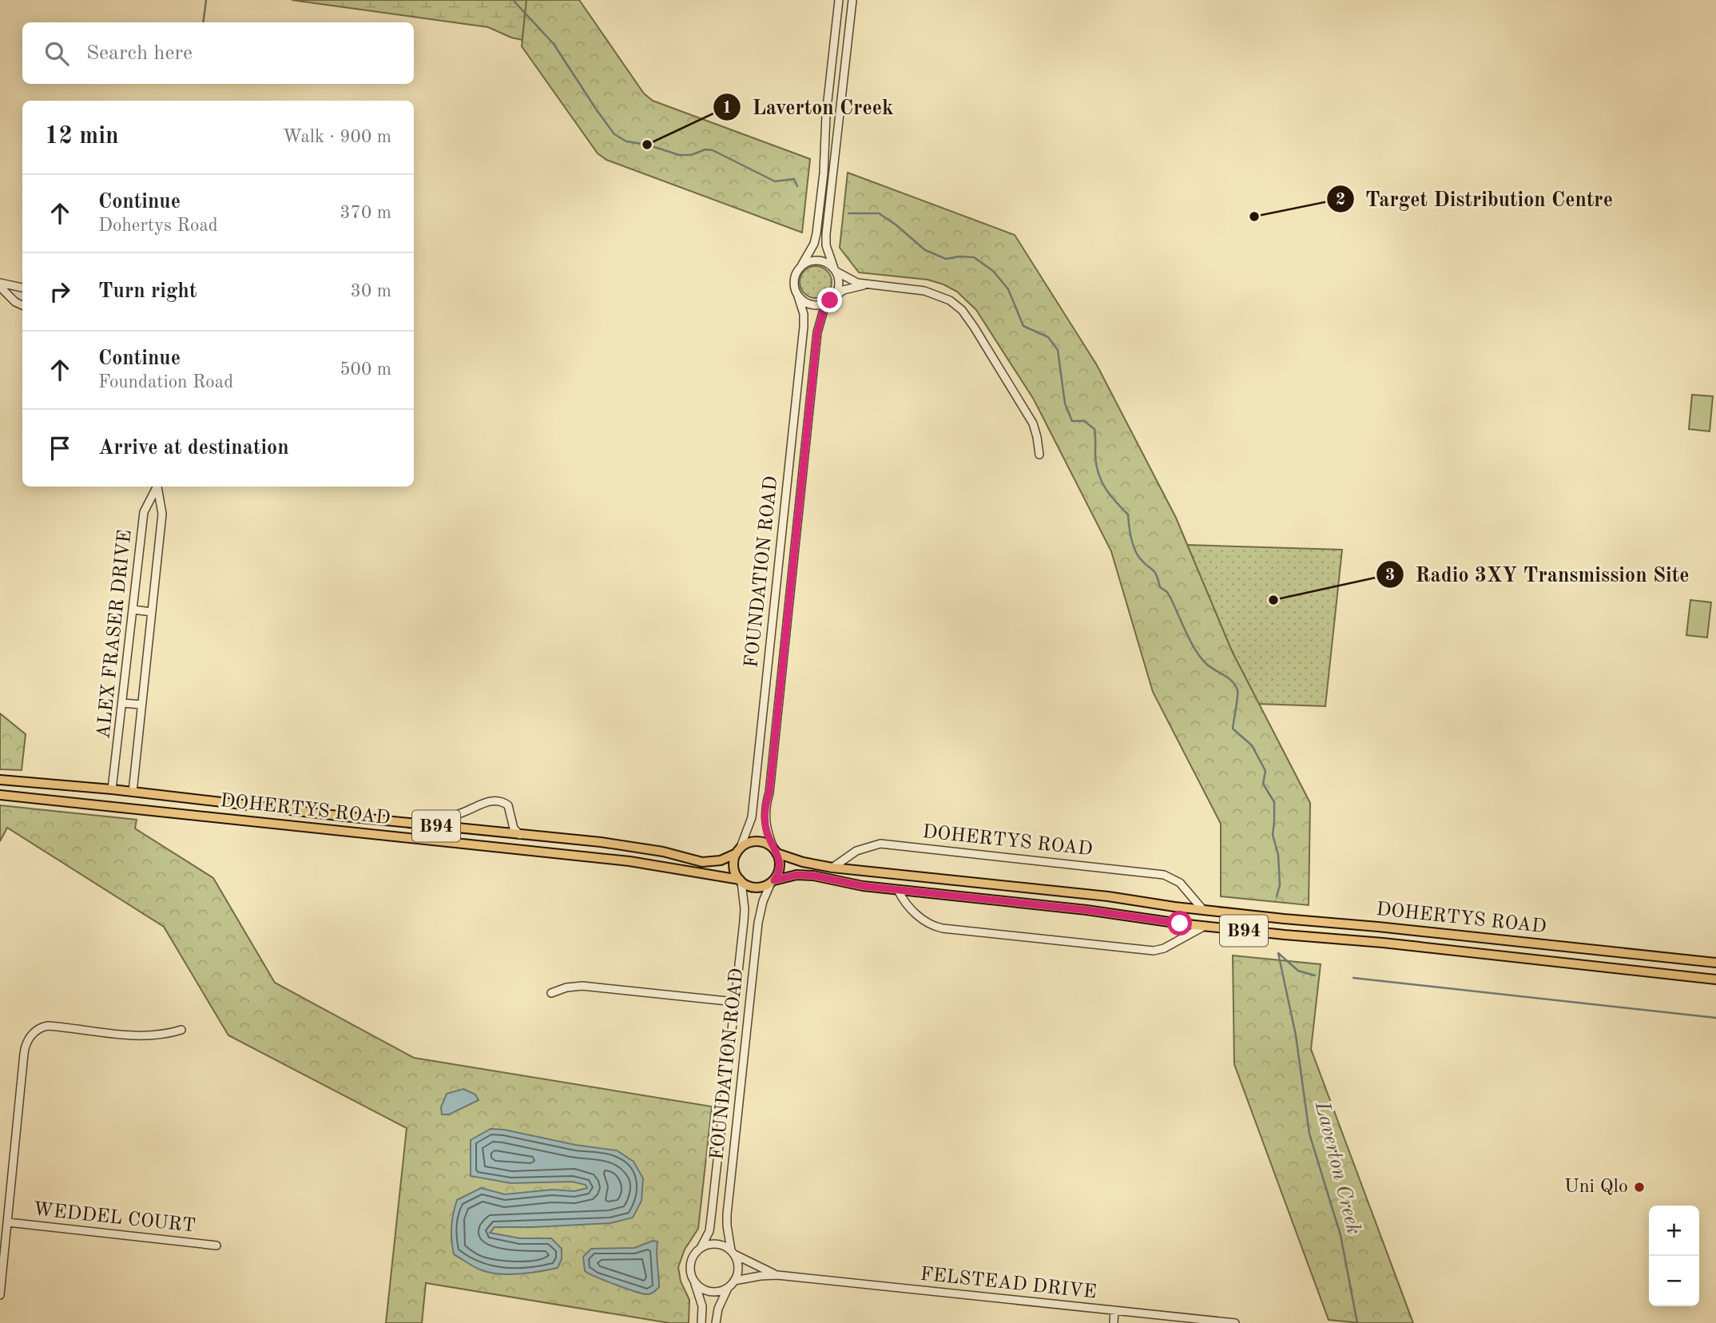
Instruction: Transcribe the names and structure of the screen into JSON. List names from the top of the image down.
{
  "streets": {
    "main road": ["DOHERTYS ROAD", "B94"],
    "street": [
      "FOUNDATION ROAD",
      "ALEX FRASER DRIVE",
      "WEDDEL COURT",
      "FELSTEAD DRIVE"
    ]
  },
  "crossings": [
    ["FOUNDATION ROAD", "DOHERTYS ROAD"],
    ["FOUNDATION ROAD", "B94"],
    ["FOUNDATION ROAD", "FELSTEAD DRIVE"],
    ["ALEX FRASER DRIVE", "DOHERTYS ROAD"],
    ["DOHERTYS ROAD", "B94"]
  ],
  "water": ["Laverton Creek"],
  "places": [
    "Laverton Creek",
    "Target Distribution Centre",
    "Radio 3XY Transmission Site",
    "Uni Qlo"
  ],
  "page": {
    "search": "Search here",
    "heading": ["12 min", "Walk · 900 m"],
    "list": [
      ["Continue", "Dohertys Road", "370 m"],
      ["Turn right", "30 m"],
      ["Continue", "Foundation Road", "500 m"],
      "Arrive at destination"
    ],
    "map_buttons": ["+", "−"]
  }
}
